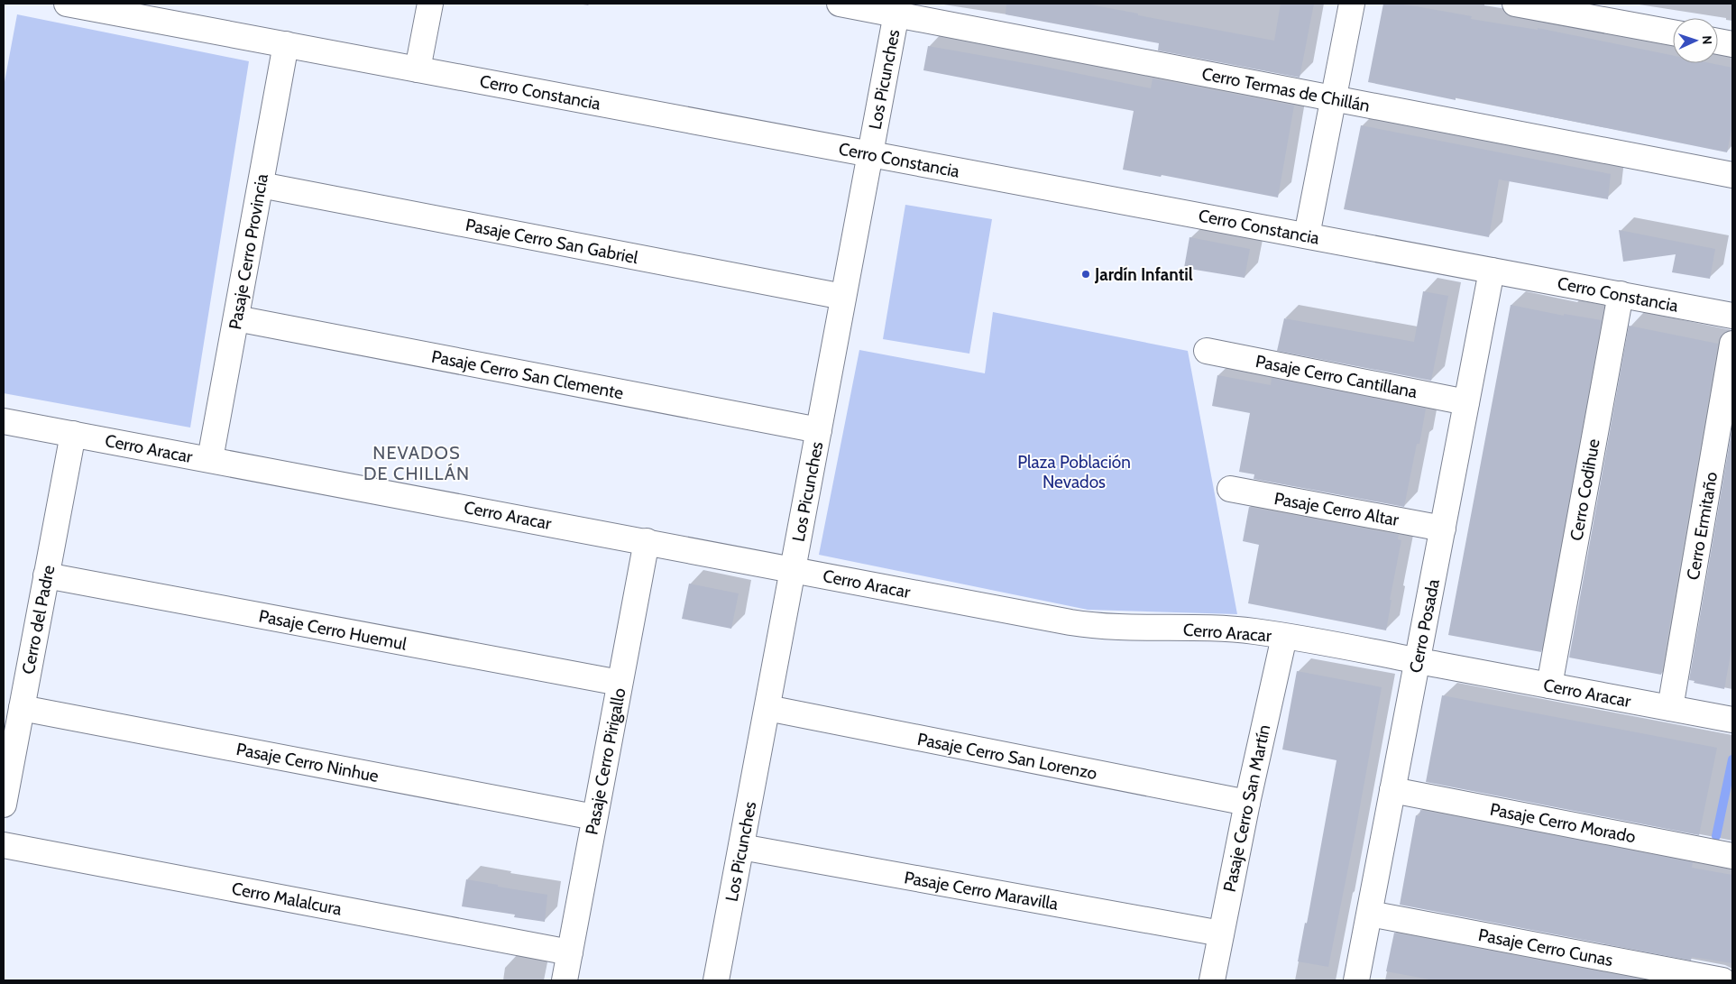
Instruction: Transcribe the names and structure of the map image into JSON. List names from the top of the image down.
{
  "streets": {
    "street": [
      "Los Picunches",
      "Cerro Termas de Chillán",
      "Cerro Constancia",
      "Pasaje Cerro San Gabriel",
      "Pasaje Cerro Provincia",
      "Pasaje Cerro San Clemente",
      "Pasaje Cerro Cantillana",
      "Cerro Aracar",
      "Cerro Codihue",
      "Pasaje Cerro Altar",
      "Cerro Ermitaño",
      "Cerro del Padre",
      "Cerro Posada",
      "Pasaje Cerro Huemul",
      "Pasaje Cerro San Lorenzo",
      "Pasaje Cerro Pirigallo",
      "Pasaje Cerro Ninhue",
      "Pasaje Cerro San Martín",
      "Pasaje Cerro Morado",
      "Pasaje Cerro Maravilla",
      "Cerro Malalcura",
      "Pasaje Cerro Cunas"
    ]
  },
  "crossings": [
    ["Los Picunches", "Cerro Termas de Chillán"],
    ["Los Picunches", "Cerro Constancia"],
    ["Los Picunches", "Pasaje Cerro San Gabriel"],
    ["Los Picunches", "Pasaje Cerro San Clemente"],
    ["Los Picunches", "Cerro Aracar"],
    ["Los Picunches", "Pasaje Cerro San Lorenzo"],
    ["Los Picunches", "Pasaje Cerro Maravilla"],
    ["Cerro Constancia", "Pasaje Cerro Provincia"],
    ["Cerro Constancia", "Cerro Codihue"],
    ["Cerro Constancia", "Cerro Posada"],
    ["Pasaje Cerro San Gabriel", "Pasaje Cerro Provincia"],
    ["Pasaje Cerro Provincia", "Pasaje Cerro San Clemente"],
    ["Pasaje Cerro Provincia", "Cerro Aracar"],
    ["Pasaje Cerro Cantillana", "Cerro Posada"],
    ["Cerro Aracar", "Cerro Codihue"],
    ["Cerro Aracar", "Cerro Ermitaño"],
    ["Cerro Aracar", "Cerro del Padre"],
    ["Cerro Aracar", "Cerro Posada"],
    ["Cerro Aracar", "Pasaje Cerro Pirigallo"],
    ["Cerro Aracar", "Pasaje Cerro San Martín"],
    ["Pasaje Cerro Altar", "Cerro Posada"],
    ["Cerro del Padre", "Pasaje Cerro Huemul"],
    ["Cerro del Padre", "Pasaje Cerro Ninhue"],
    ["Cerro Posada", "Pasaje Cerro Morado"],
    ["Cerro Posada", "Pasaje Cerro Cunas"],
    ["Pasaje Cerro Huemul", "Pasaje Cerro Pirigallo"],
    ["Pasaje Cerro San Lorenzo", "Pasaje Cerro San Martín"],
    ["Pasaje Cerro Pirigallo", "Pasaje Cerro Ninhue"],
    ["Pasaje Cerro Pirigallo", "Cerro Malalcura"],
    ["Pasaje Cerro San Martín", "Pasaje Cerro Maravilla"]
  ],
  "districts": ["NEVADOS DE CHILLÁN"],
  "parks": ["Plaza Población Nevados"],
  "places": ["Jardín Infantil"],
  "north": "right"
}
